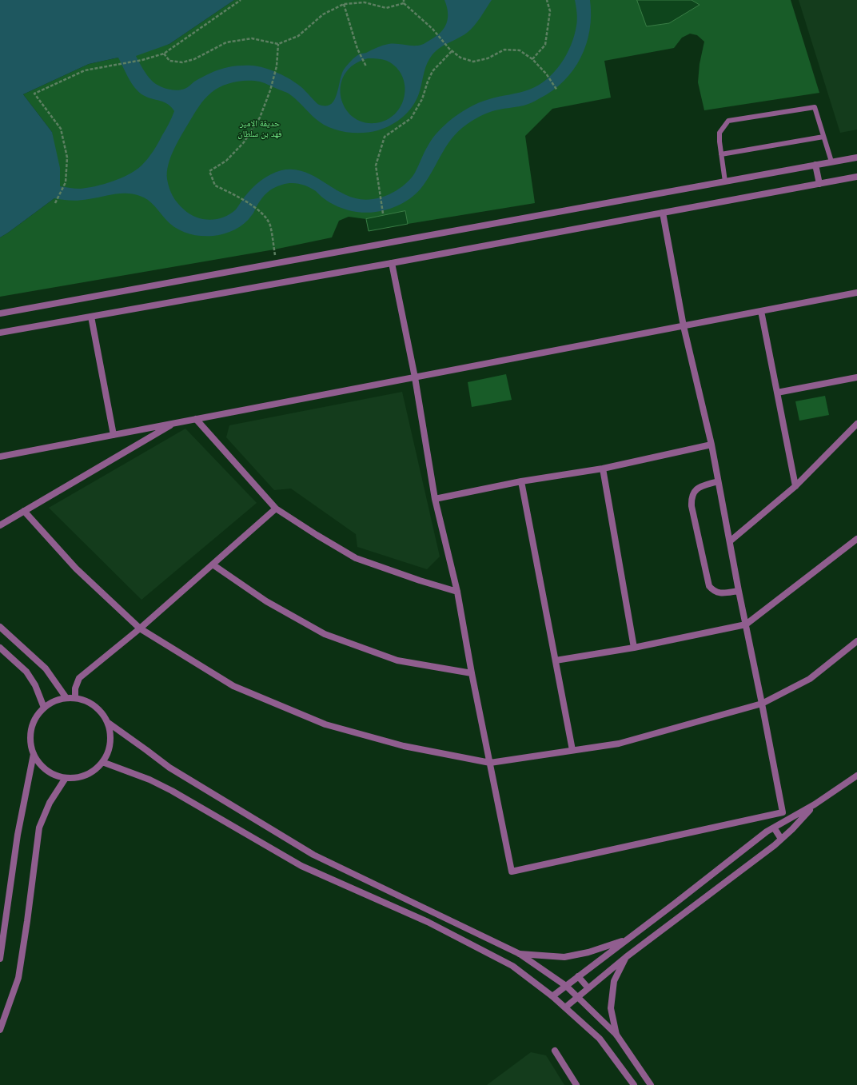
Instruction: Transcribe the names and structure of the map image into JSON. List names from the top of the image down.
{
  "parks": ["حديقة الامير فهد بن سلطان"]
}
